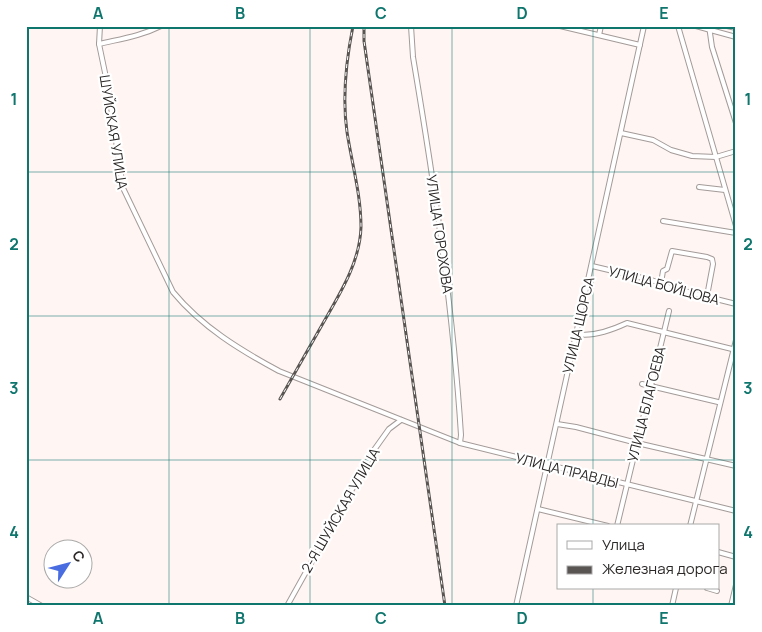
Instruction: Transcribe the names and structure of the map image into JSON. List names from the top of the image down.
{
  "streets": {
    "street": [
      "ШУЙСКАЯ УЛИЦА",
      "УЛИЦА ГОРОХОВА",
      "УЛИЦА БОЙЦОВА",
      "УЛИЦА ЩОРСА",
      "УЛИЦА БЛАГОЕВА",
      "УЛИЦА ПРАВДЫ",
      "2-Я ШУЙСКАЯ УЛИЦА"
    ]
  },
  "crossings": [
    ["ШУЙСКАЯ УЛИЦА", "УЛИЦА ПРАВДЫ"],
    ["ШУЙСКАЯ УЛИЦА", "2-Я ШУЙСКАЯ УЛИЦА"],
    ["УЛИЦА ГОРОХОВА", "УЛИЦА ПРАВДЫ"],
    ["УЛИЦА БОЙЦОВА", "УЛИЦА ЩОРСА"],
    ["УЛИЦА ЩОРСА", "УЛИЦА ПРАВДЫ"],
    ["УЛИЦА БЛАГОЕВА", "УЛИЦА ПРАВДЫ"],
    ["УЛИЦА ПРАВДЫ", "2-Я ШУЙСКАЯ УЛИЦА"]
  ],
  "legend": ["Улица", "Железная дорога"],
  "north": "top right",
  "grid": {
    "columns": [
      "A",
      "B",
      "C",
      "D",
      "E"
    ],
    "rows": [
      "1",
      "2",
      "3",
      "4"
    ]
  }
}
